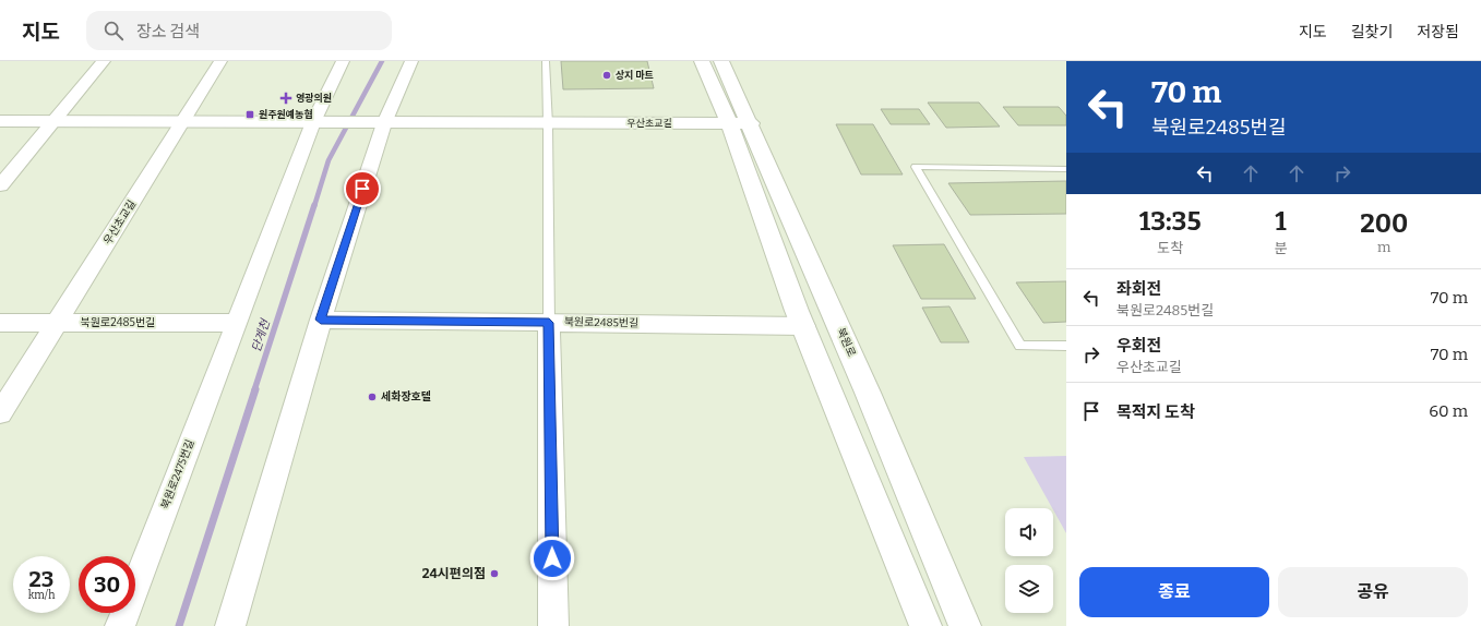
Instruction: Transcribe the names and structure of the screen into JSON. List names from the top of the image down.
{
  "streets": {
    "street": [
      "우산초교길",
      "북원로2485번길",
      "북원로",
      "북원로2475번길"
    ]
  },
  "crossings": [
    ["우산초교길", "북원로2485번길"],
    ["우산초교길", "북원로"],
    ["북원로2485번길", "북원로"],
    ["북원로2485번길", "북원로2475번길"]
  ],
  "water": ["단계천"],
  "places": {
    "other": ["상지 마트", "세화장호텔", "24시편의점"],
    "health": ["영광의원"],
    "transit": ["원주원예농협"]
  },
  "page": {
    "header": "지도",
    "search": "장소 검색",
    "nav": ["지도", "길찾기", "저장됨"],
    "turn": ["70 m", "북원로2485번길"],
    "eta": [
      "13:35",
      "도착",
      "1",
      "분",
      "200",
      "m"
    ],
    "list": [
      {
        "name": "좌회전",
        "note": "북원로2485번길",
        "value": "70 m"
      },
      {
        "name": "우회전",
        "note": "우산초교길",
        "value": "70 m"
      },
      {
        "name": "목적지 도착",
        "value": "60 m"
      }
    ],
    "speed": "23 km/h",
    "limit": "30",
    "buttons": ["종료", "공유"]
  }
}
